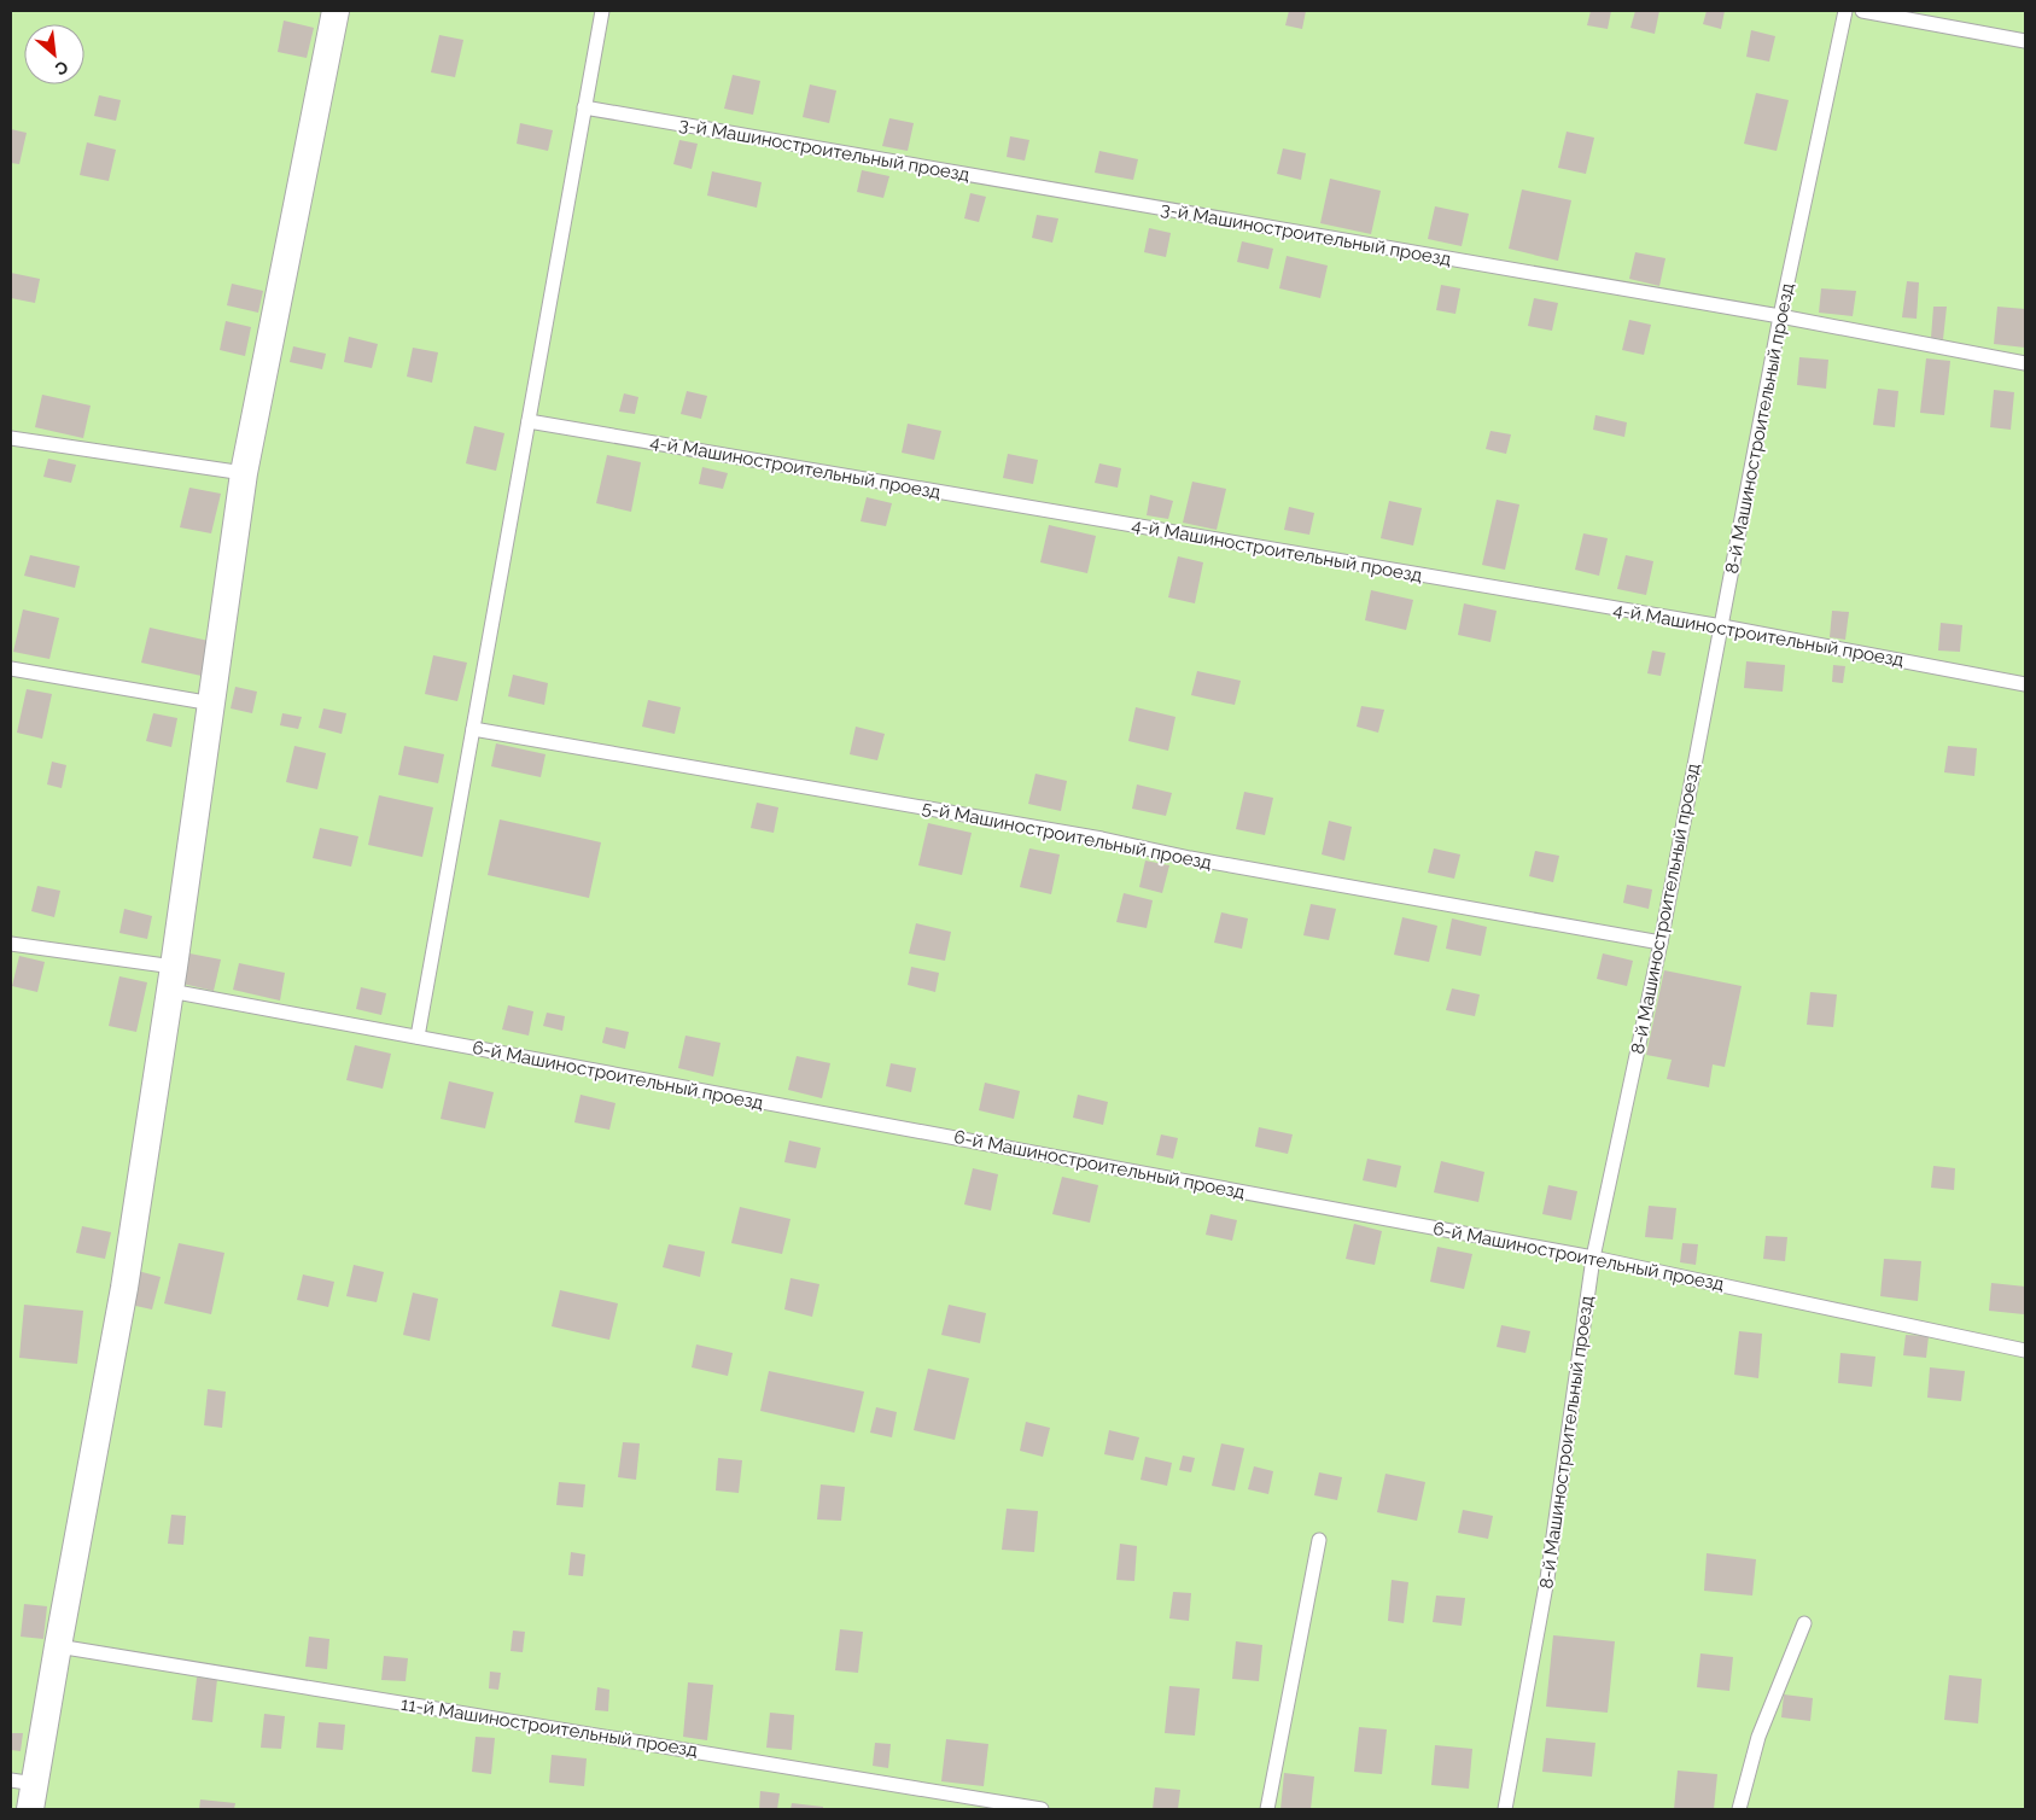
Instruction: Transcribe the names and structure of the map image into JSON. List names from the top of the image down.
{
  "streets": {
    "lane": [
      "3-й Машиностроительный проезд",
      "8-й Машиностроительный проезд",
      "4-й Машиностроительный проезд",
      "5-й Машиностроительный проезд",
      "6-й Машиностроительный проезд",
      "11-й Машиностроительный проезд"
    ]
  },
  "crossings": [
    ["3-й Машиностроительный проезд", "8-й Машиностроительный проезд"],
    ["8-й Машиностроительный проезд", "4-й Машиностроительный проезд"],
    ["8-й Машиностроительный проезд", "5-й Машиностроительный проезд"],
    ["8-й Машиностроительный проезд", "6-й Машиностроительный проезд"]
  ],
  "north": "bottom right"
}
